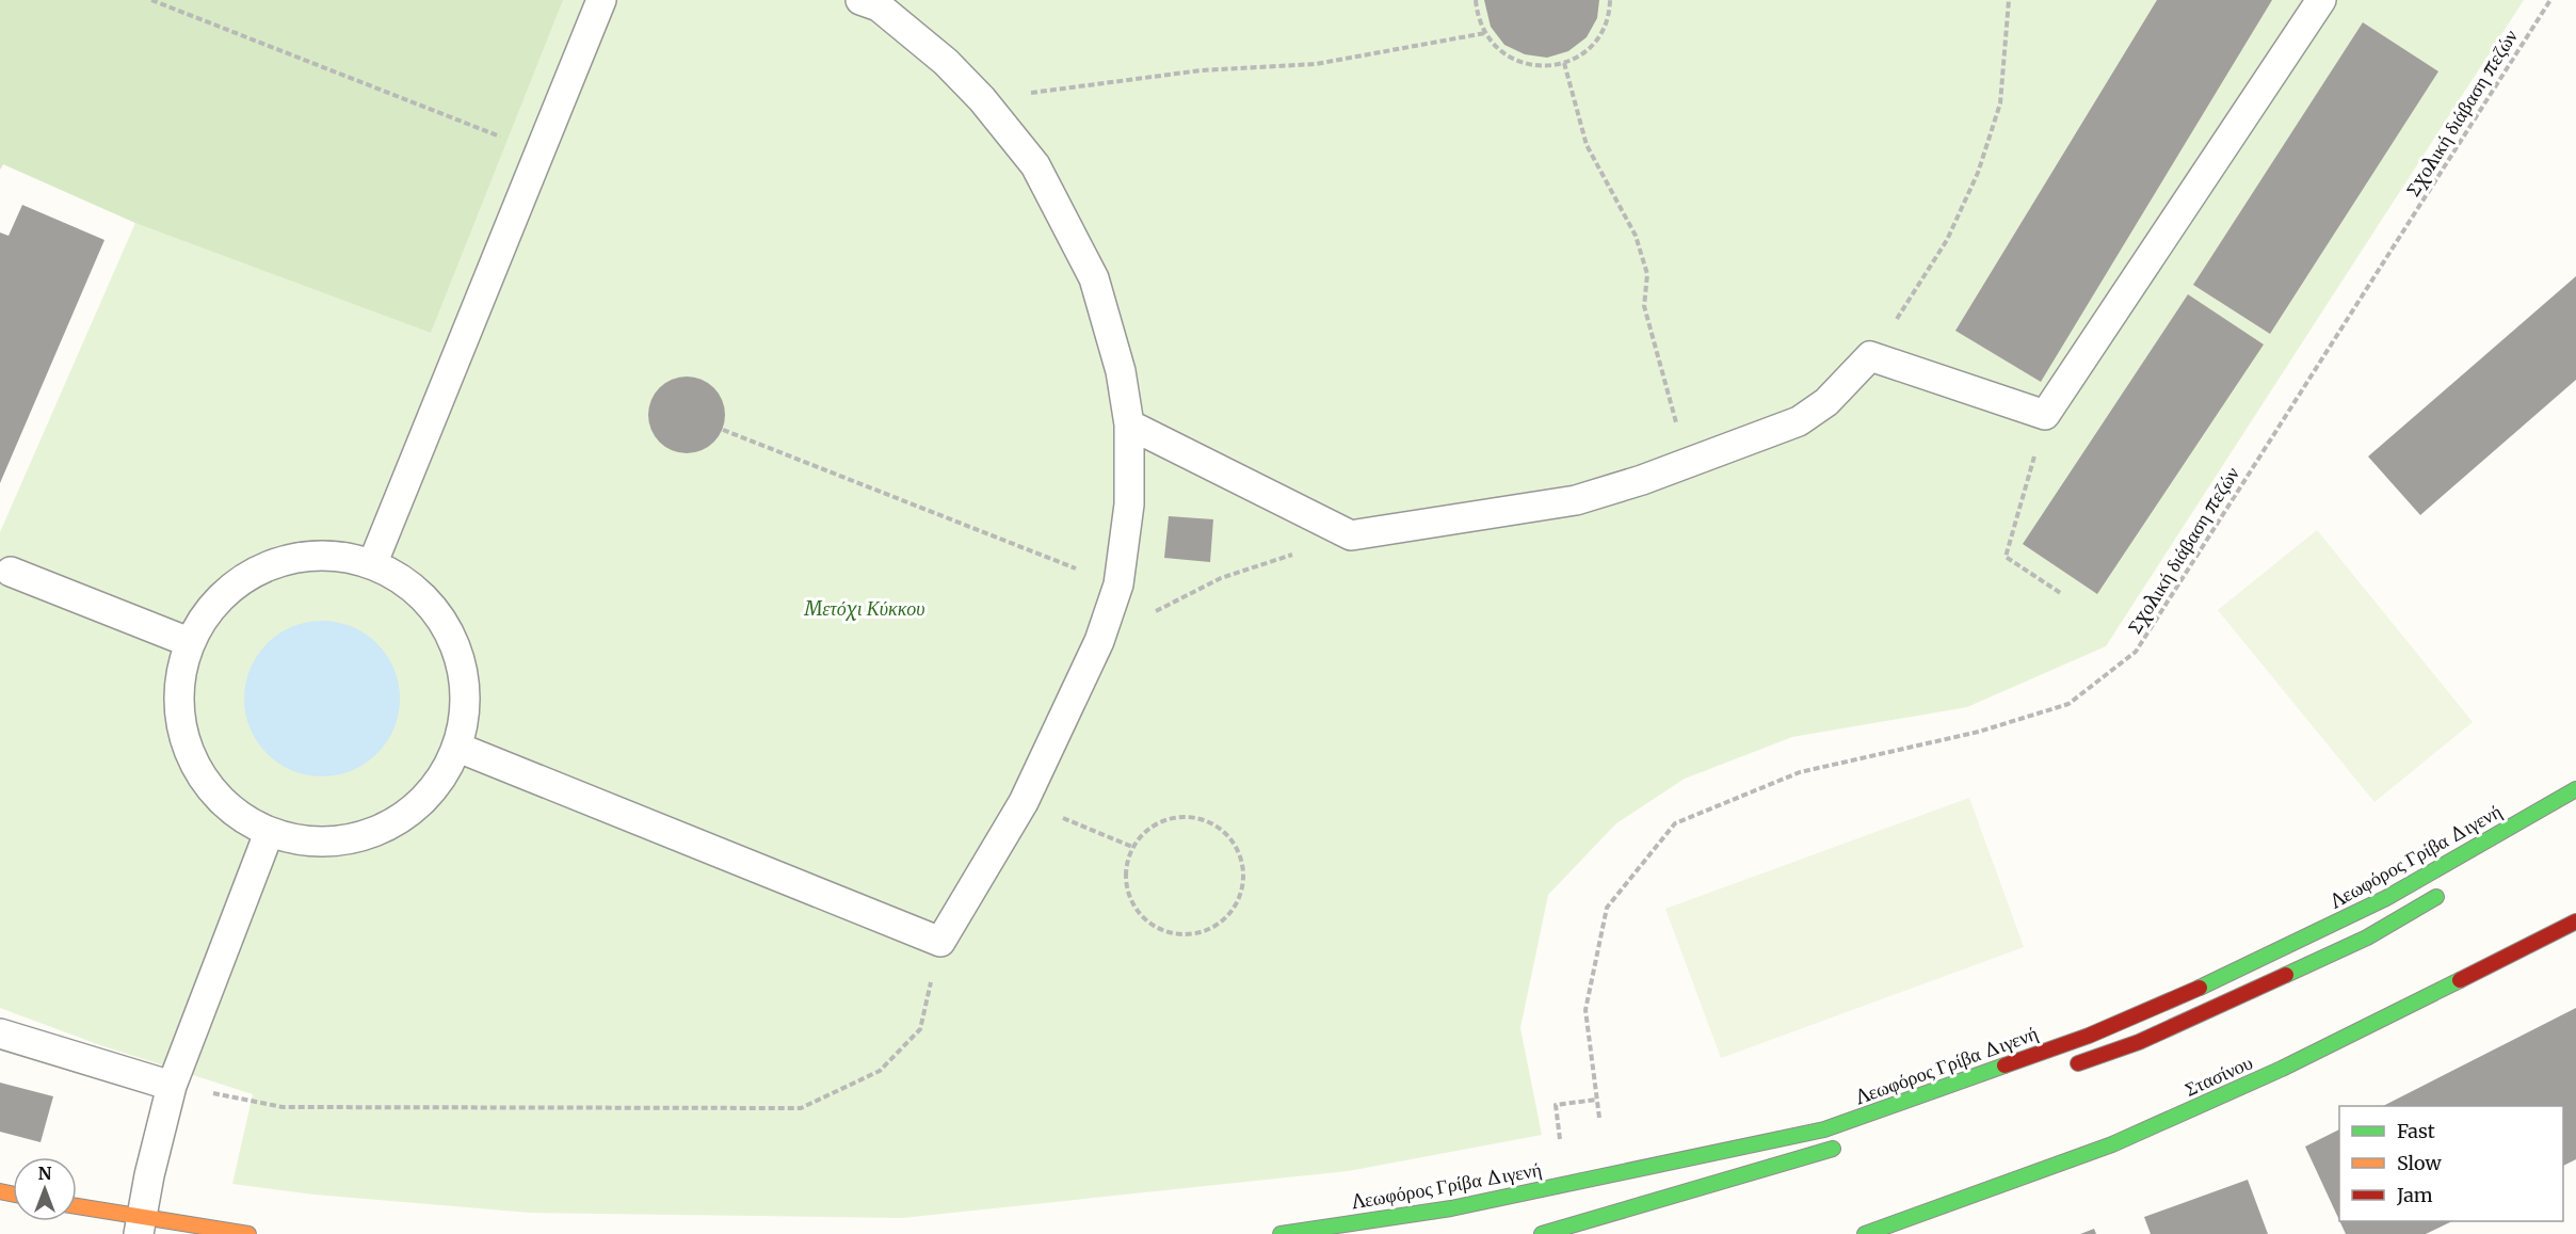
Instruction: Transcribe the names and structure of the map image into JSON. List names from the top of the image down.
{
  "streets": {
    "main road": ["Λεωφόρος Γρίβα Διγενή", "Στασίνου"],
    "path": ["Σχολική διάβαση πεζών"]
  },
  "parks": ["Μετόχι Κύκκου"],
  "legend": ["Fast", "Slow", "Jam"],
  "north": "top"
}
